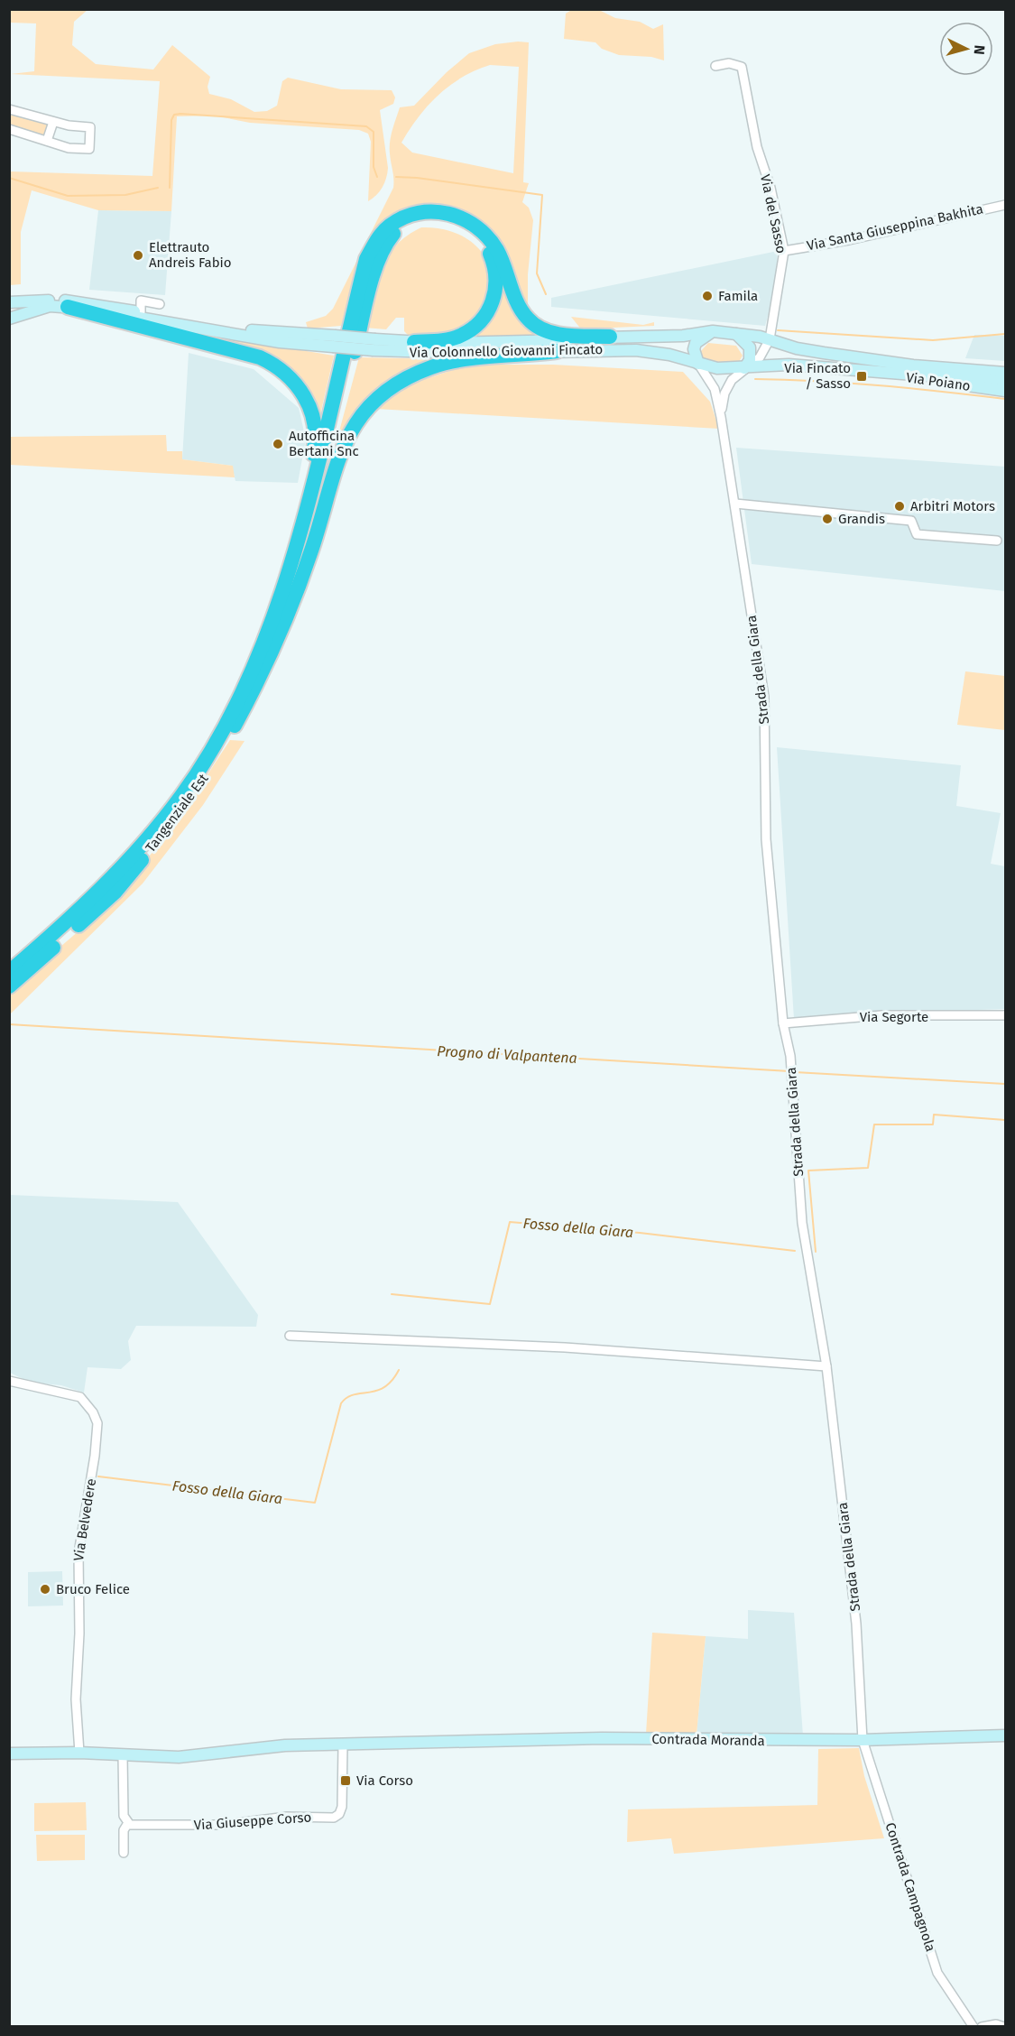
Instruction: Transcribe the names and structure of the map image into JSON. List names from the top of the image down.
{
  "streets": {
    "highway": ["Tangenziale Est"],
    "main road": ["Via Colonnello Giovanni Fincato", "Via Poiano", "Contrada Moranda"],
    "street": [
      "Via del Sasso",
      "Via Santa Giuseppina Bakhita",
      "Strada della Giara",
      "Via Segorte",
      "Via Belvedere",
      "Via Giuseppe Corso",
      "Contrada Campagnola"
    ]
  },
  "crossings": [
    ["Via del Sasso", "Via Santa Giuseppina Bakhita"],
    ["Via del Sasso", "Via Colonnello Giovanni Fincato"],
    ["Via del Sasso", "Strada della Giara"],
    ["Via Colonnello Giovanni Fincato", "Via Poiano"],
    ["Via Colonnello Giovanni Fincato", "Strada della Giara"],
    ["Strada della Giara", "Via Segorte"],
    ["Strada della Giara", "Contrada Moranda"],
    ["Strada della Giara", "Contrada Campagnola"],
    ["Contrada Moranda", "Via Giuseppe Corso"],
    ["Contrada Moranda", "Contrada Campagnola"]
  ],
  "water": ["Progno di Valpantena", "Fosso della Giara"],
  "places": {
    "other": [
      "Elettrauto Andreis Fabio",
      "Famila",
      "Autofficina Bertani Snc",
      "Arbitri Motors",
      "Grandis",
      "Bruco Felice"
    ],
    "transit": ["Via Fincato / Sasso", "Via Corso"]
  },
  "north": "right"
}
